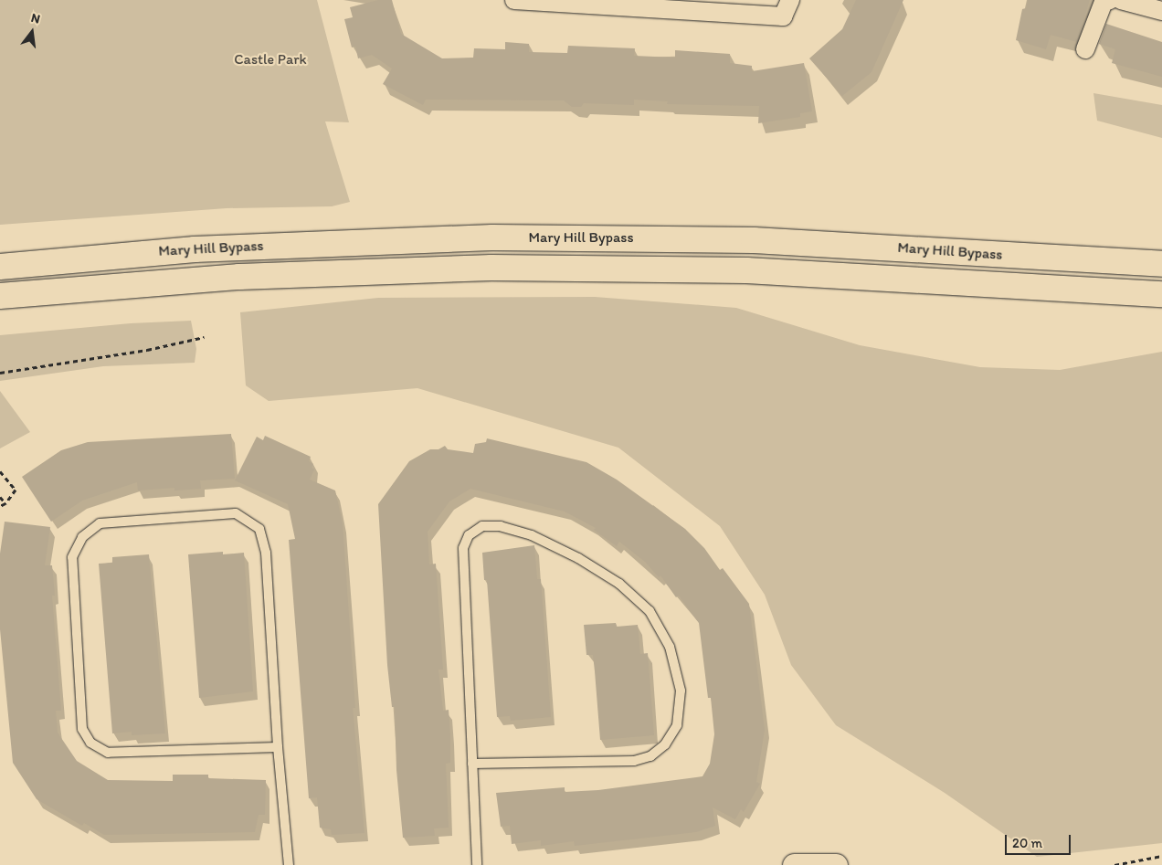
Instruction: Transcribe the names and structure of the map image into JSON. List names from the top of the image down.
{
  "streets": {
    "highway": ["Mary Hill Bypass"]
  },
  "parks": ["Castle Park"],
  "scale_bar": "20 m",
  "north": "top"
}
